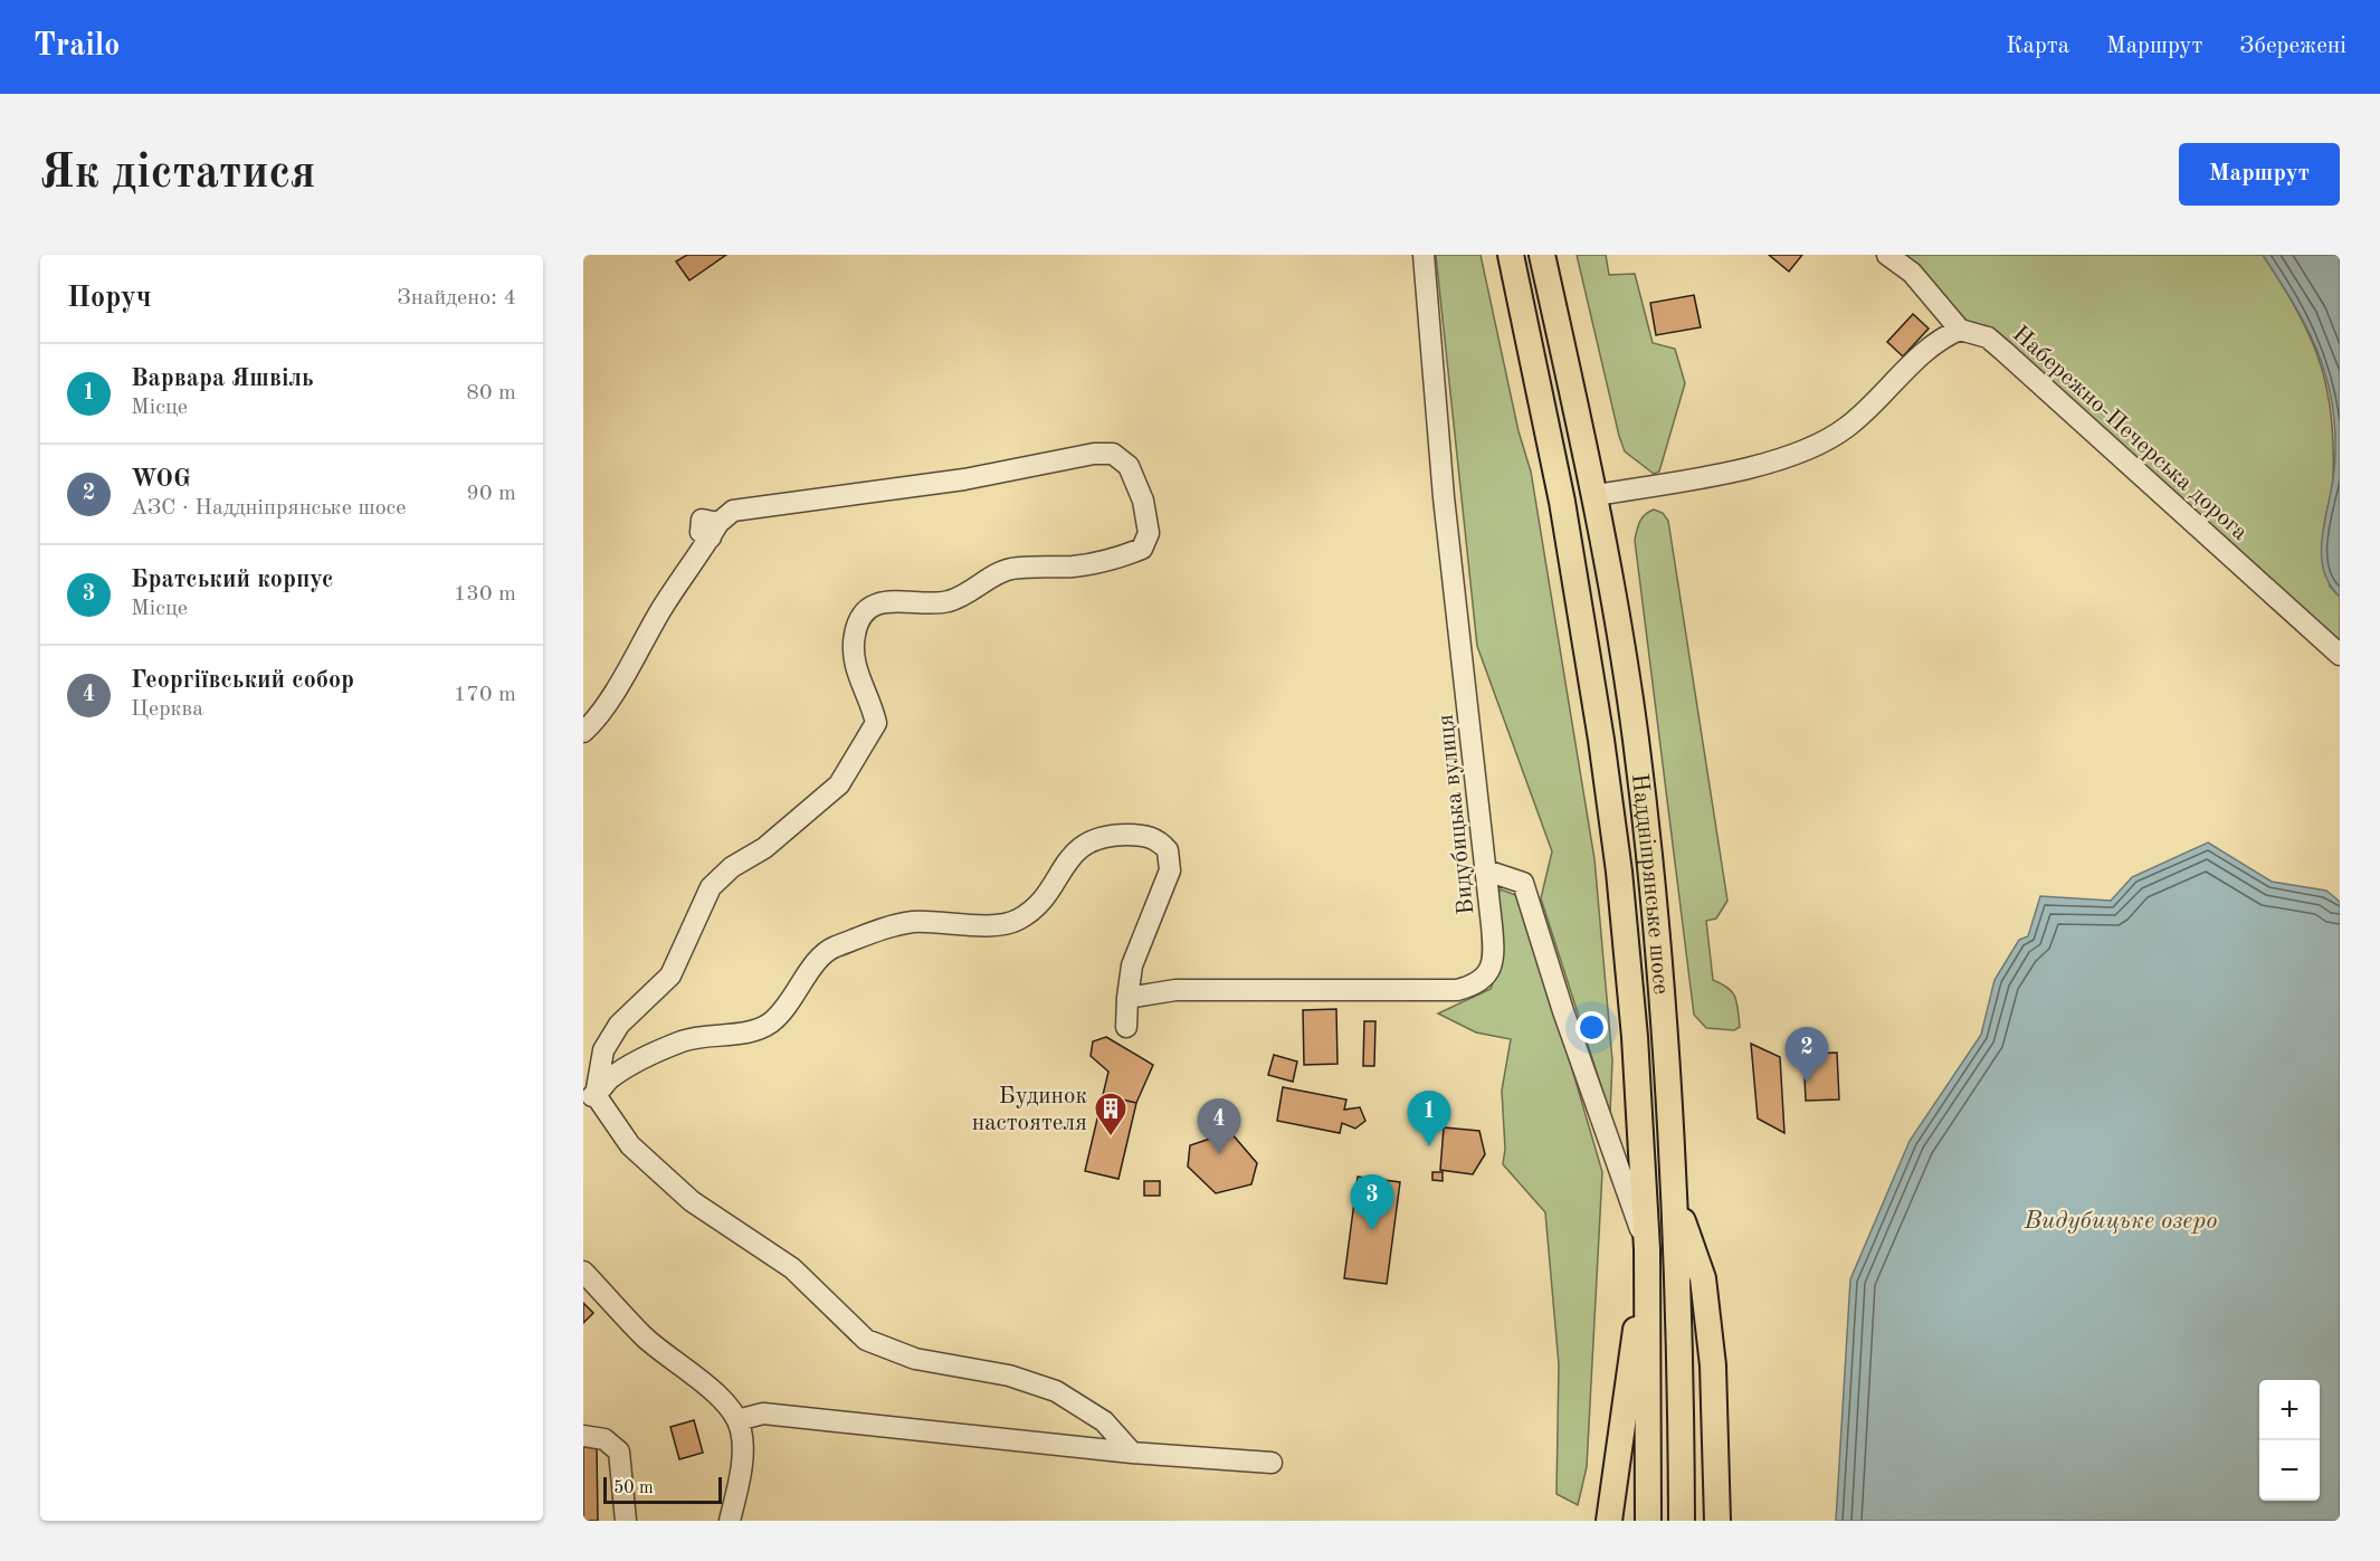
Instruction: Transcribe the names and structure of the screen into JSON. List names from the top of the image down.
{
  "streets": {
    "main road": ["Наддніпрянське шосе"],
    "street": ["Набережно-Печерська дорога", "Видубицька вулиця"]
  },
  "water": ["Видубицьке озеро"],
  "places": {
    "building": ["Будинок настоятеля"]
  },
  "scale_bar": "50 m",
  "page": {
    "header": "Trailo",
    "nav": ["Карта", "Маршрут", "Збережені"],
    "buttons": "Маршрут",
    "title": "Як дістатися",
    "heading": ["Поруч", "Знайдено: 4"],
    "list": [
      {
        "mark": "1",
        "name": "Варвара Яшвіль",
        "note": "Місце",
        "value": "80 m"
      },
      {
        "mark": "2",
        "name": "WOG",
        "note": "АЗС · Наддніпрянське шосе",
        "value": "90 m"
      },
      {
        "mark": "3",
        "name": "Братський корпус",
        "note": "Місце",
        "value": "130 m"
      },
      {
        "mark": "4",
        "name": "Георгіївський собор",
        "note": "Церква",
        "value": "170 m"
      }
    ],
    "pins": [
      "2",
      "1",
      "4",
      "3"
    ],
    "map_buttons": ["+", "−"],
    "scale": "50 m"
  }
}
